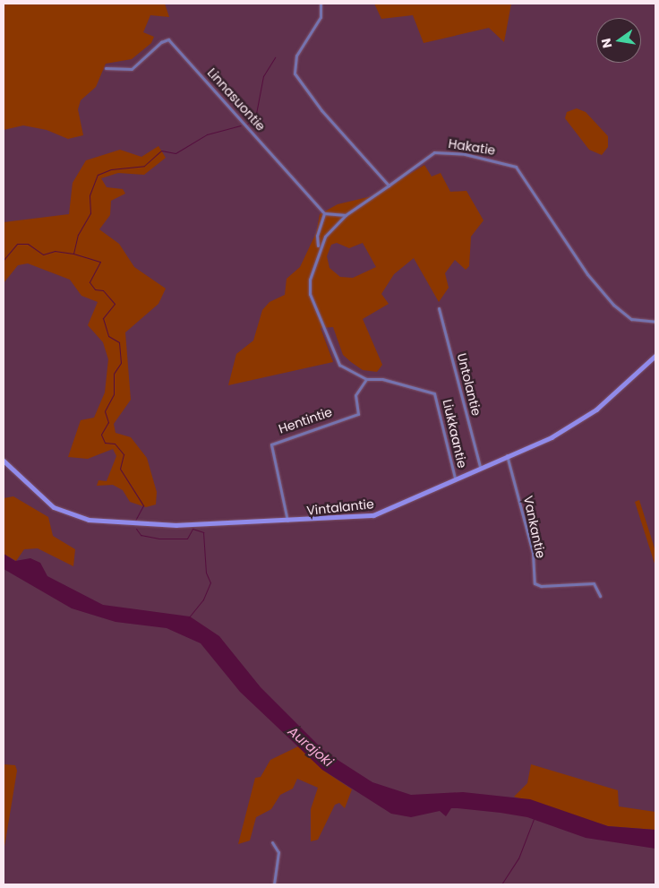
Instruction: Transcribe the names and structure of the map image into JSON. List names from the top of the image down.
{
  "streets": {
    "street": [
      "Linnasuontie",
      "Hakatie",
      "Untolantie",
      "Hentintie",
      "Liukkaantie",
      "Vintalantie",
      "Vankantie"
    ]
  },
  "crossings": [
    ["Hakatie", "Liukkaantie"],
    ["Untolantie", "Vintalantie"],
    ["Hentintie", "Liukkaantie"],
    ["Hentintie", "Vintalantie"],
    ["Liukkaantie", "Vintalantie"],
    ["Vintalantie", "Vankantie"]
  ],
  "water": ["Aurajoki"],
  "north": "left"
}
